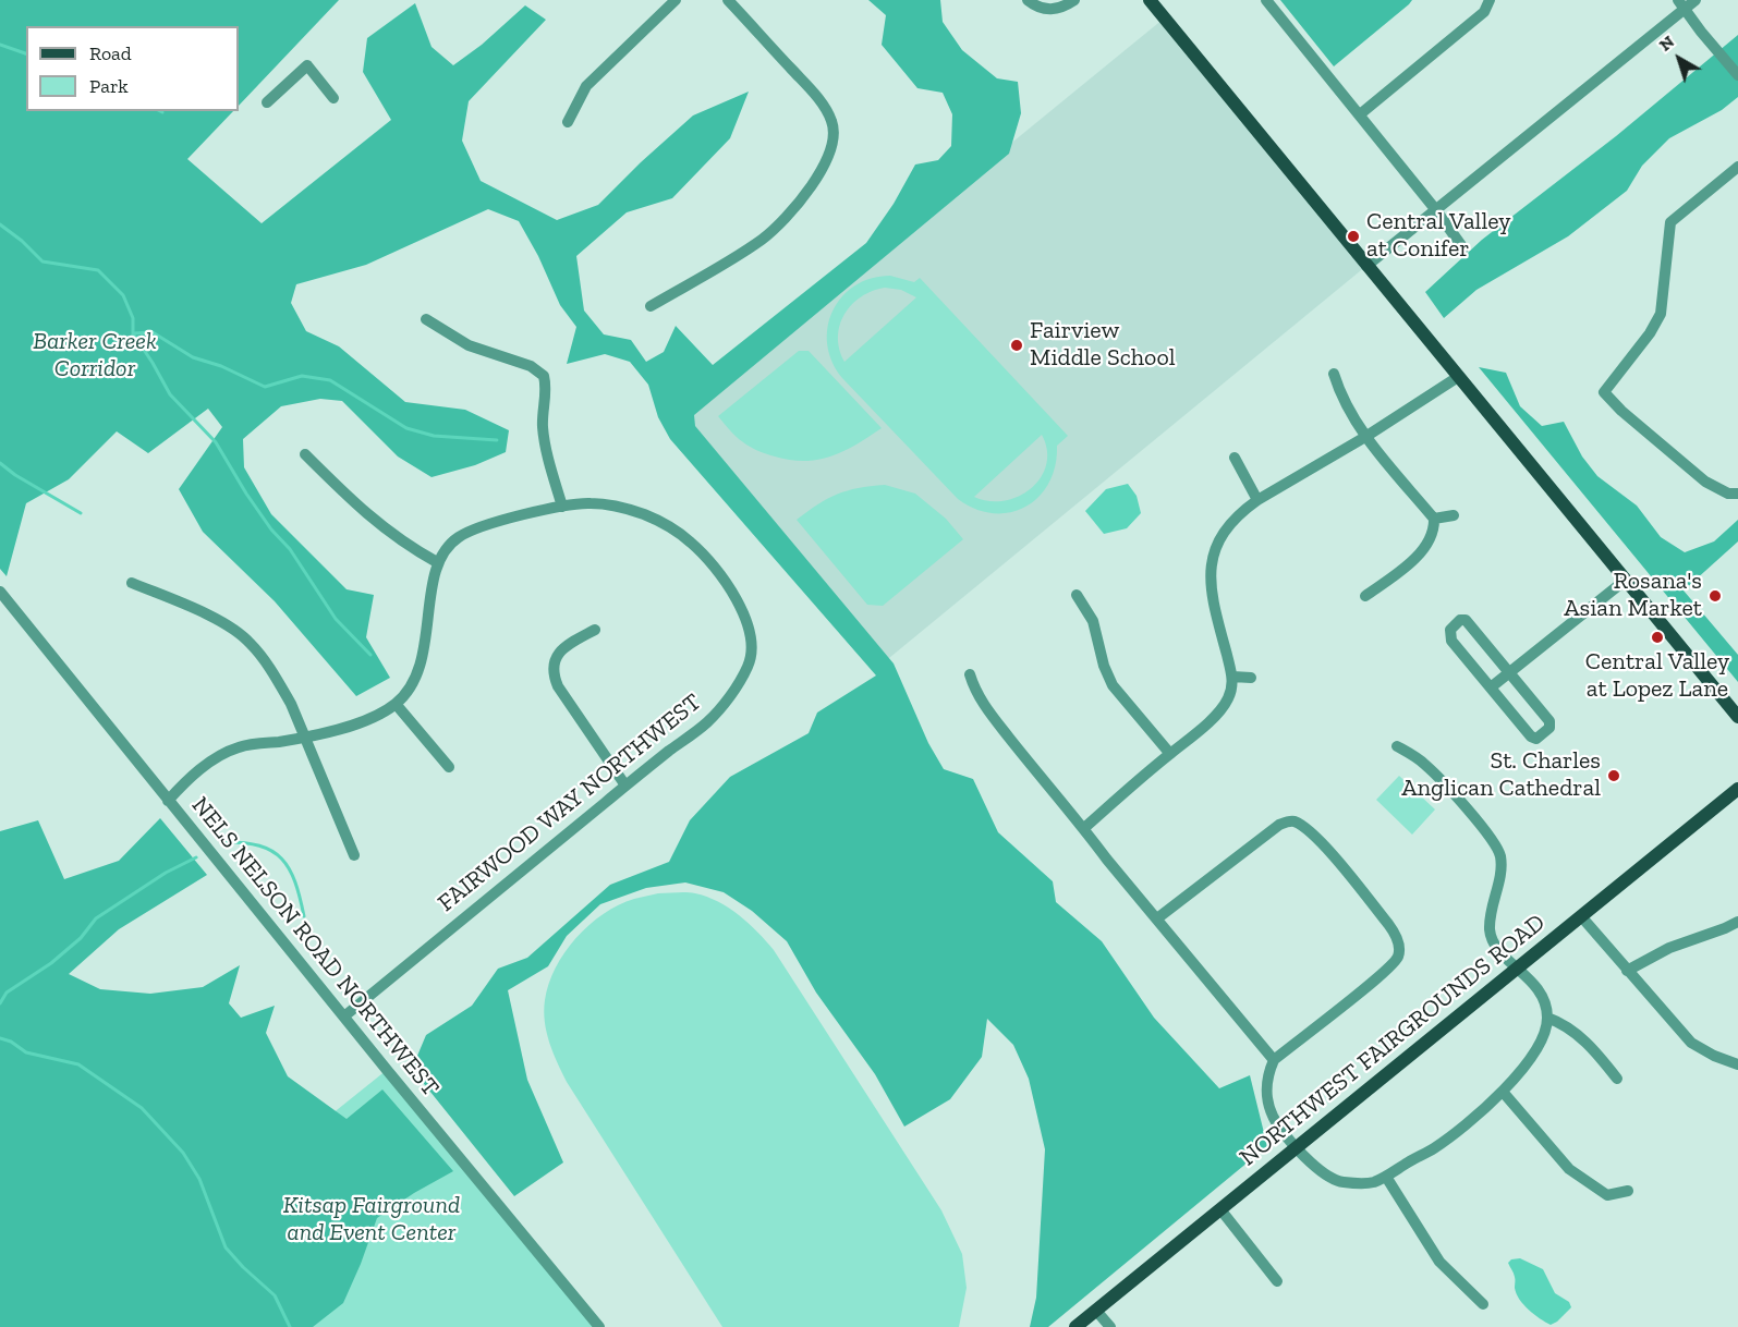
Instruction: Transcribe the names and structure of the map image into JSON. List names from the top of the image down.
{
  "streets": {
    "main road": ["NORTHWEST FAIRGROUNDS ROAD"],
    "street": ["FAIRWOOD WAY NORTHWEST", "NELS NELSON ROAD NORTHWEST"]
  },
  "crossings": [
    ["FAIRWOOD WAY NORTHWEST", "NELS NELSON ROAD NORTHWEST"]
  ],
  "parks": ["Barker Creek Corridor", "Kitsap Fairground and Event Center"],
  "places": [
    "Central Valley at Conifer",
    "Fairview Middle School",
    "Rosana's Asian Market",
    "Central Valley at Lopez Lane",
    "St. Charles Anglican Cathedral"
  ],
  "legend": ["Road", "Park"],
  "north": "top left"
}
